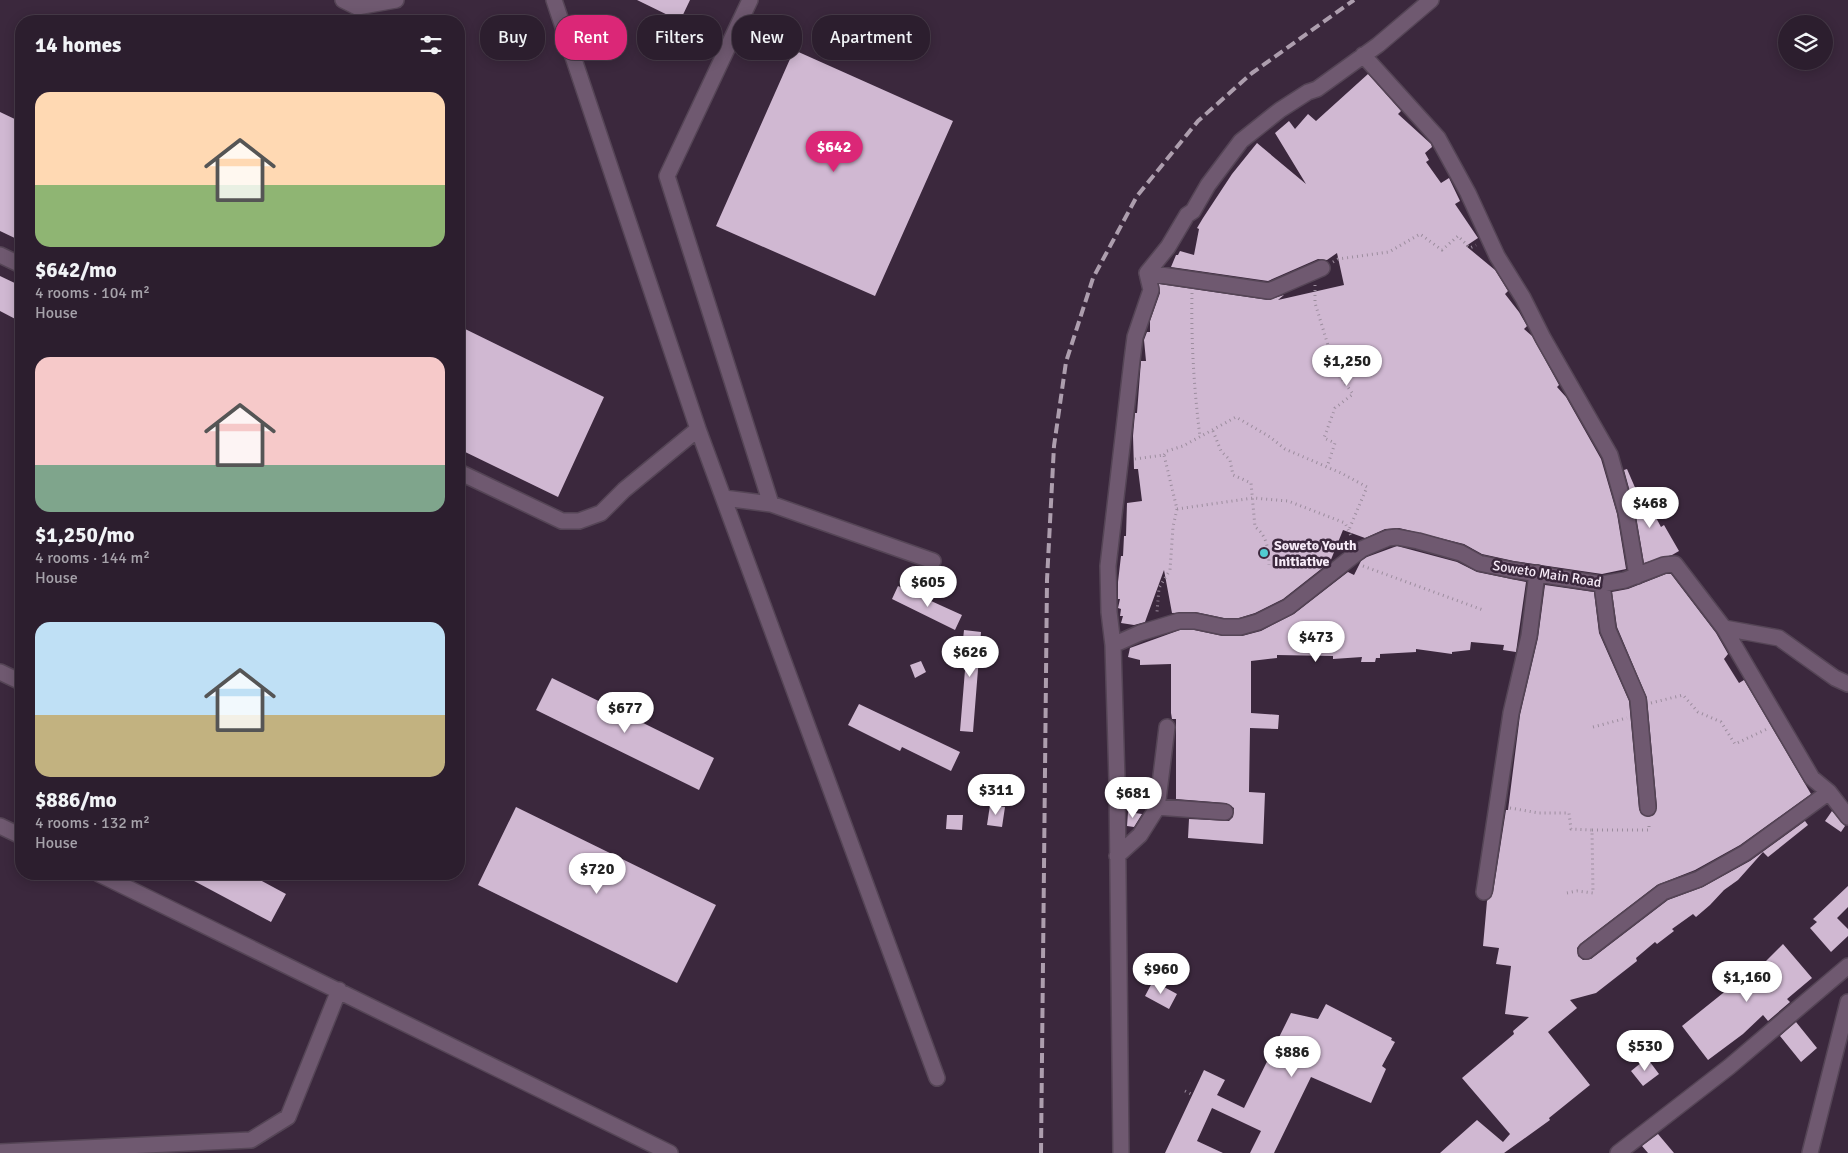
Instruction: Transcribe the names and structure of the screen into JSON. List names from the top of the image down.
{
  "streets": {
    "street": ["Soweto Main Road"]
  },
  "places": ["Soweto Youth Initiative"],
  "page": {
    "chip": [
      "Buy",
      "Rent",
      "Filters",
      "New",
      "Apartment"
    ],
    "heading": "14 homes",
    "list": [
      {
        "name": "$642/mo",
        "note": "4 rooms · 104 m² · House"
      },
      {
        "name": "$1,250/mo",
        "note": "4 rooms · 144 m² · House"
      },
      {
        "name": "$886/mo",
        "note": "4 rooms · 132 m² · House"
      }
    ],
    "price": [
      "$642",
      "$1,250",
      "$468",
      "$605",
      "$473",
      "$626",
      "$677",
      "$311",
      "$681",
      "$720",
      "$960",
      "$1,160",
      "$530",
      "$886"
    ]
  }
}
